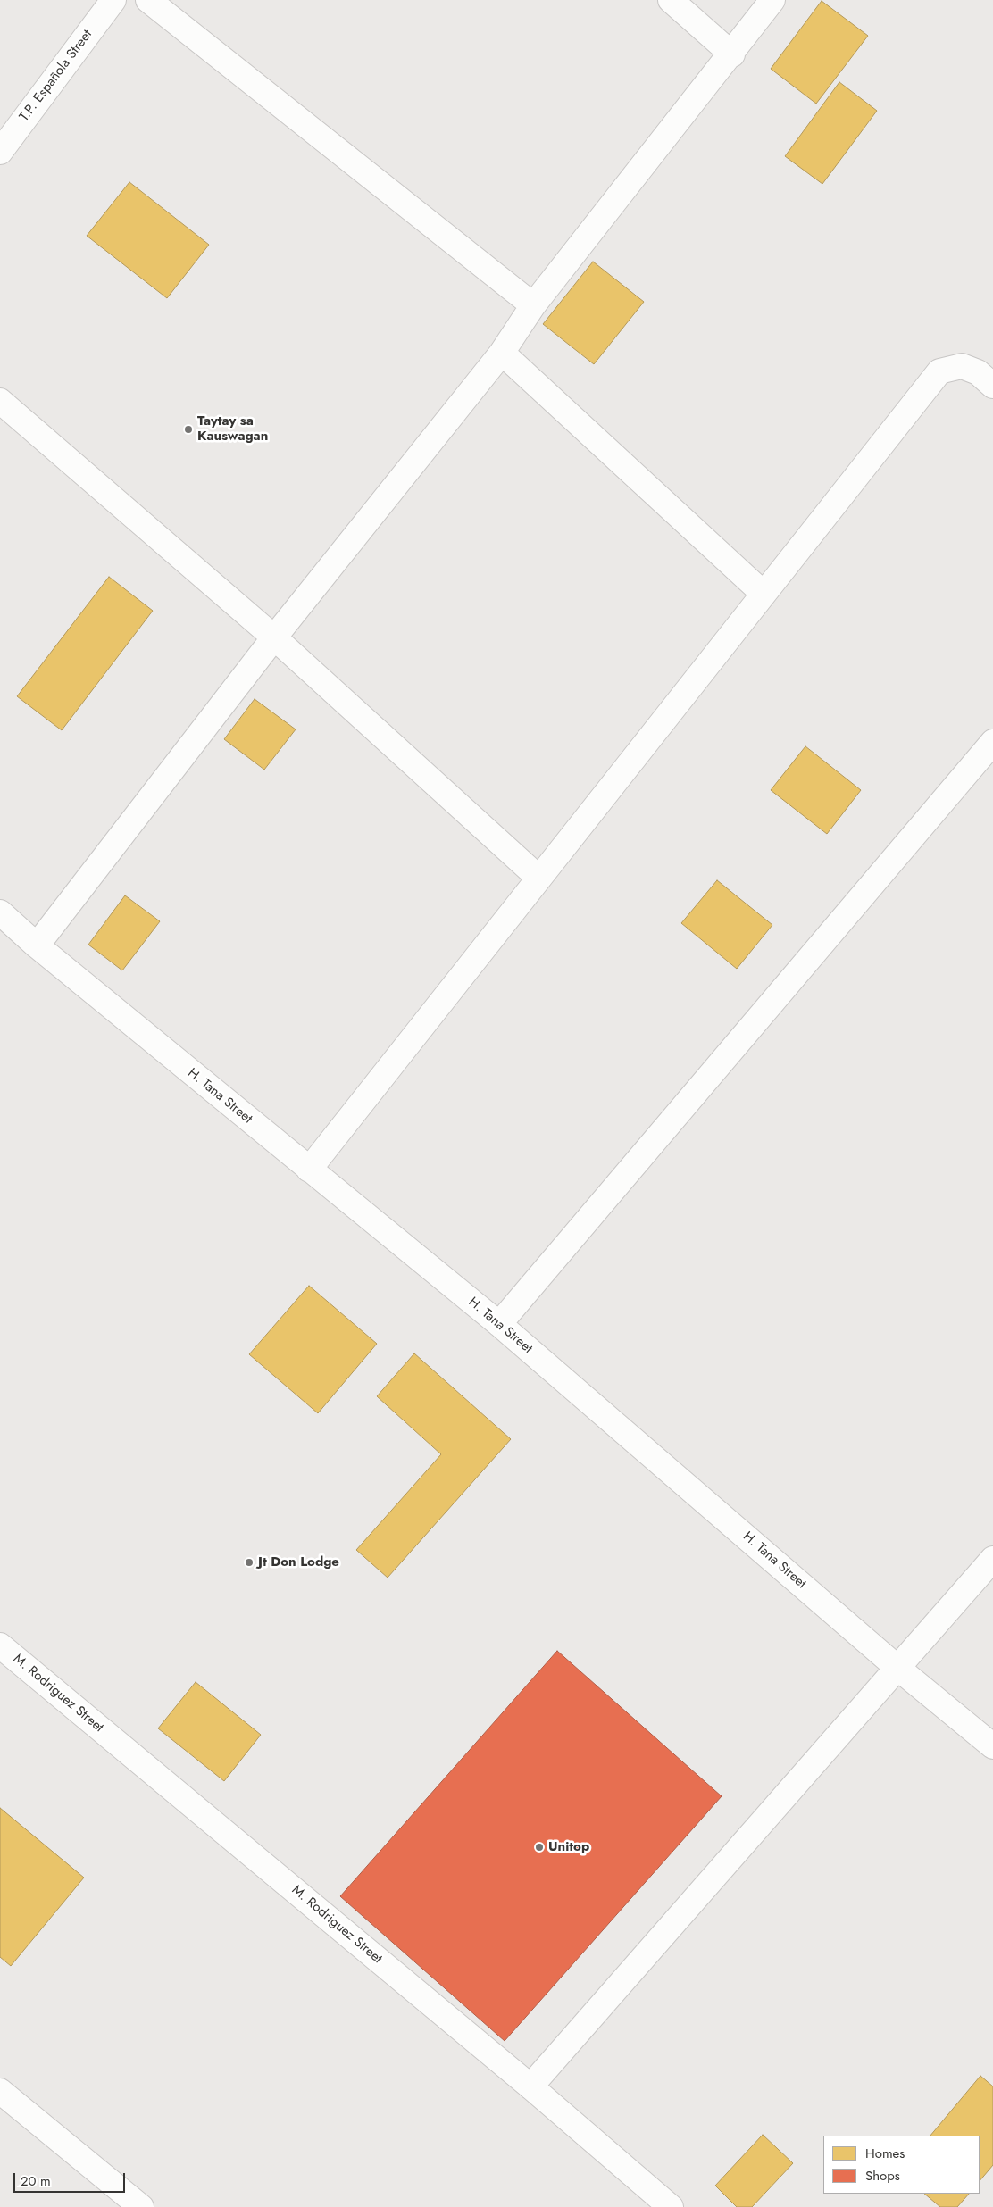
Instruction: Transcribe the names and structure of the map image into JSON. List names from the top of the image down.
{
  "streets": {
    "street": ["T.P. Española Street", "H. Tana Street", "M. Rodriguez Street"]
  },
  "places": ["Taytay sa Kauswagan", "Jt Don Lodge", "Unitop"],
  "legend": ["Homes", "Shops"],
  "scale_bar": "20 m"
}
